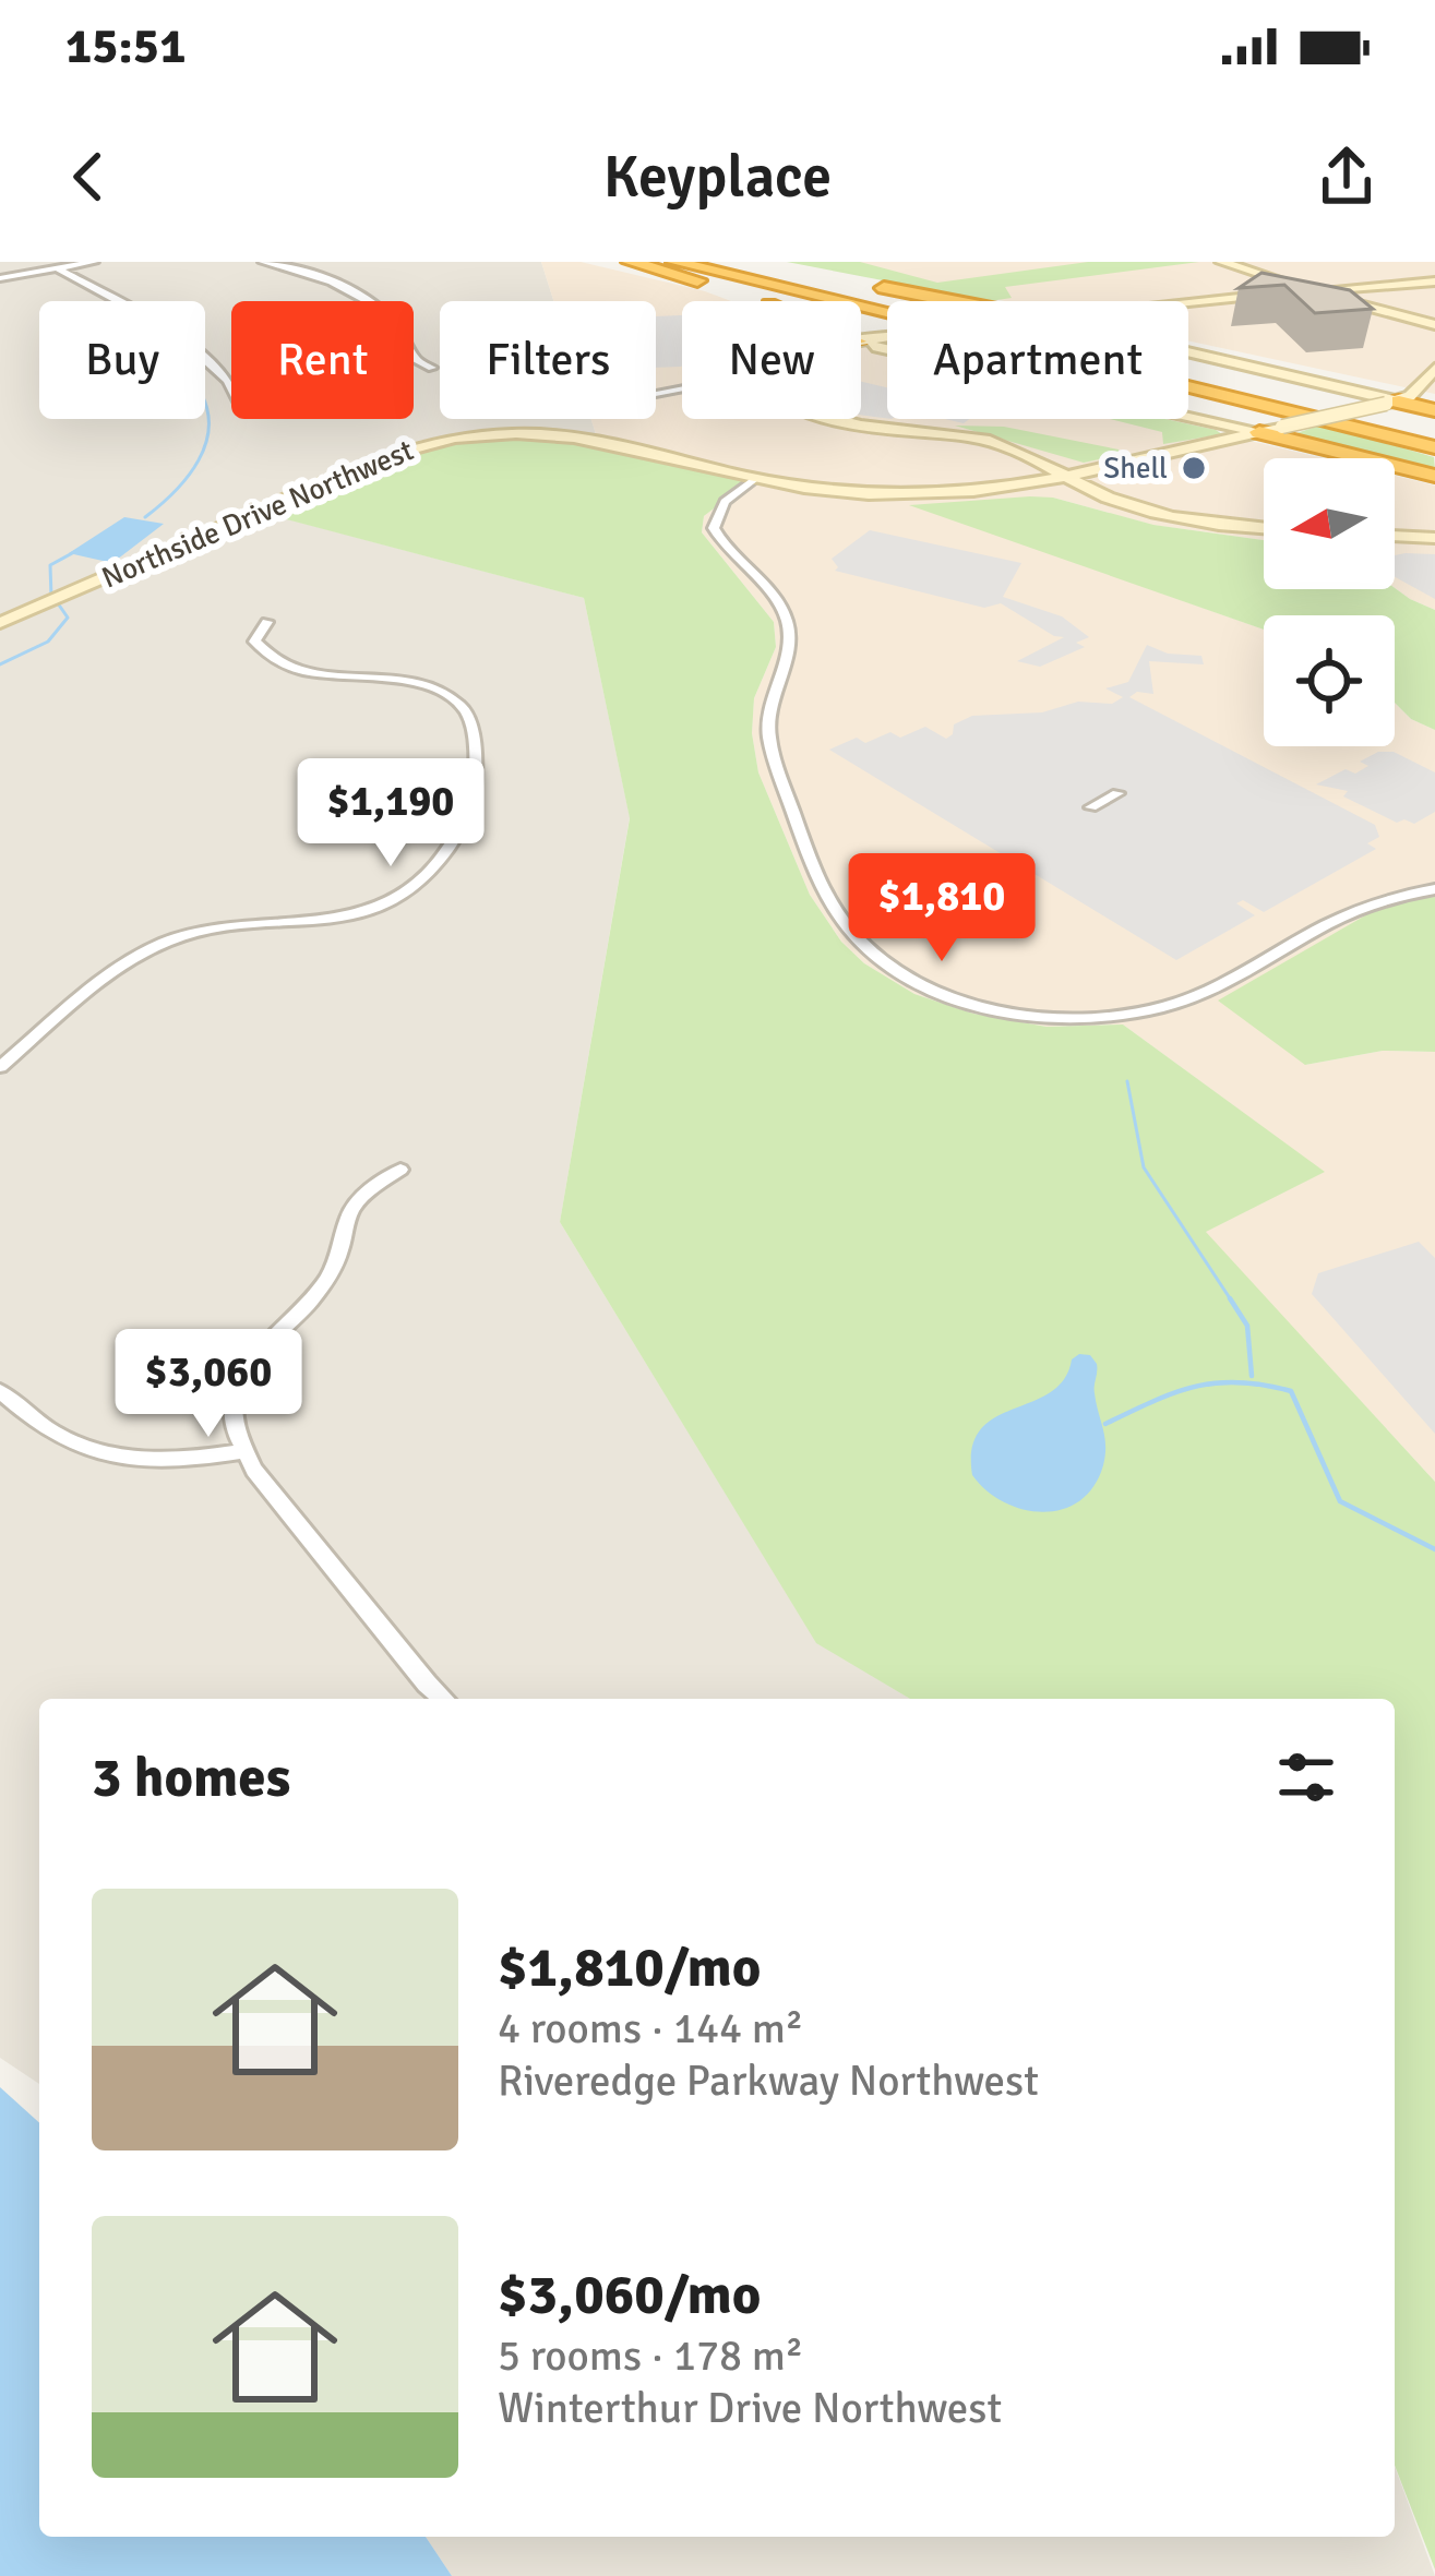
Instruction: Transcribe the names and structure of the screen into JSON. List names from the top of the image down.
{
  "streets": {
    "street": ["Northside Drive Northwest"]
  },
  "places": ["Shell"],
  "north": "left",
  "page": {
    "status": "15:51",
    "header": "Keyplace",
    "chip": [
      "Buy",
      "Rent",
      "Filters",
      "New",
      "Apartment"
    ],
    "price": ["$1,190", "$1,810", "$3,060"],
    "heading": "3 homes",
    "list": [
      {
        "name": "$1,810/mo",
        "note": "4 rooms · 144 m² · Riveredge Parkway Northwest"
      },
      {
        "name": "$3,060/mo",
        "note": "5 rooms · 178 m² · Winterthur Drive Northwest"
      }
    ]
  }
}
